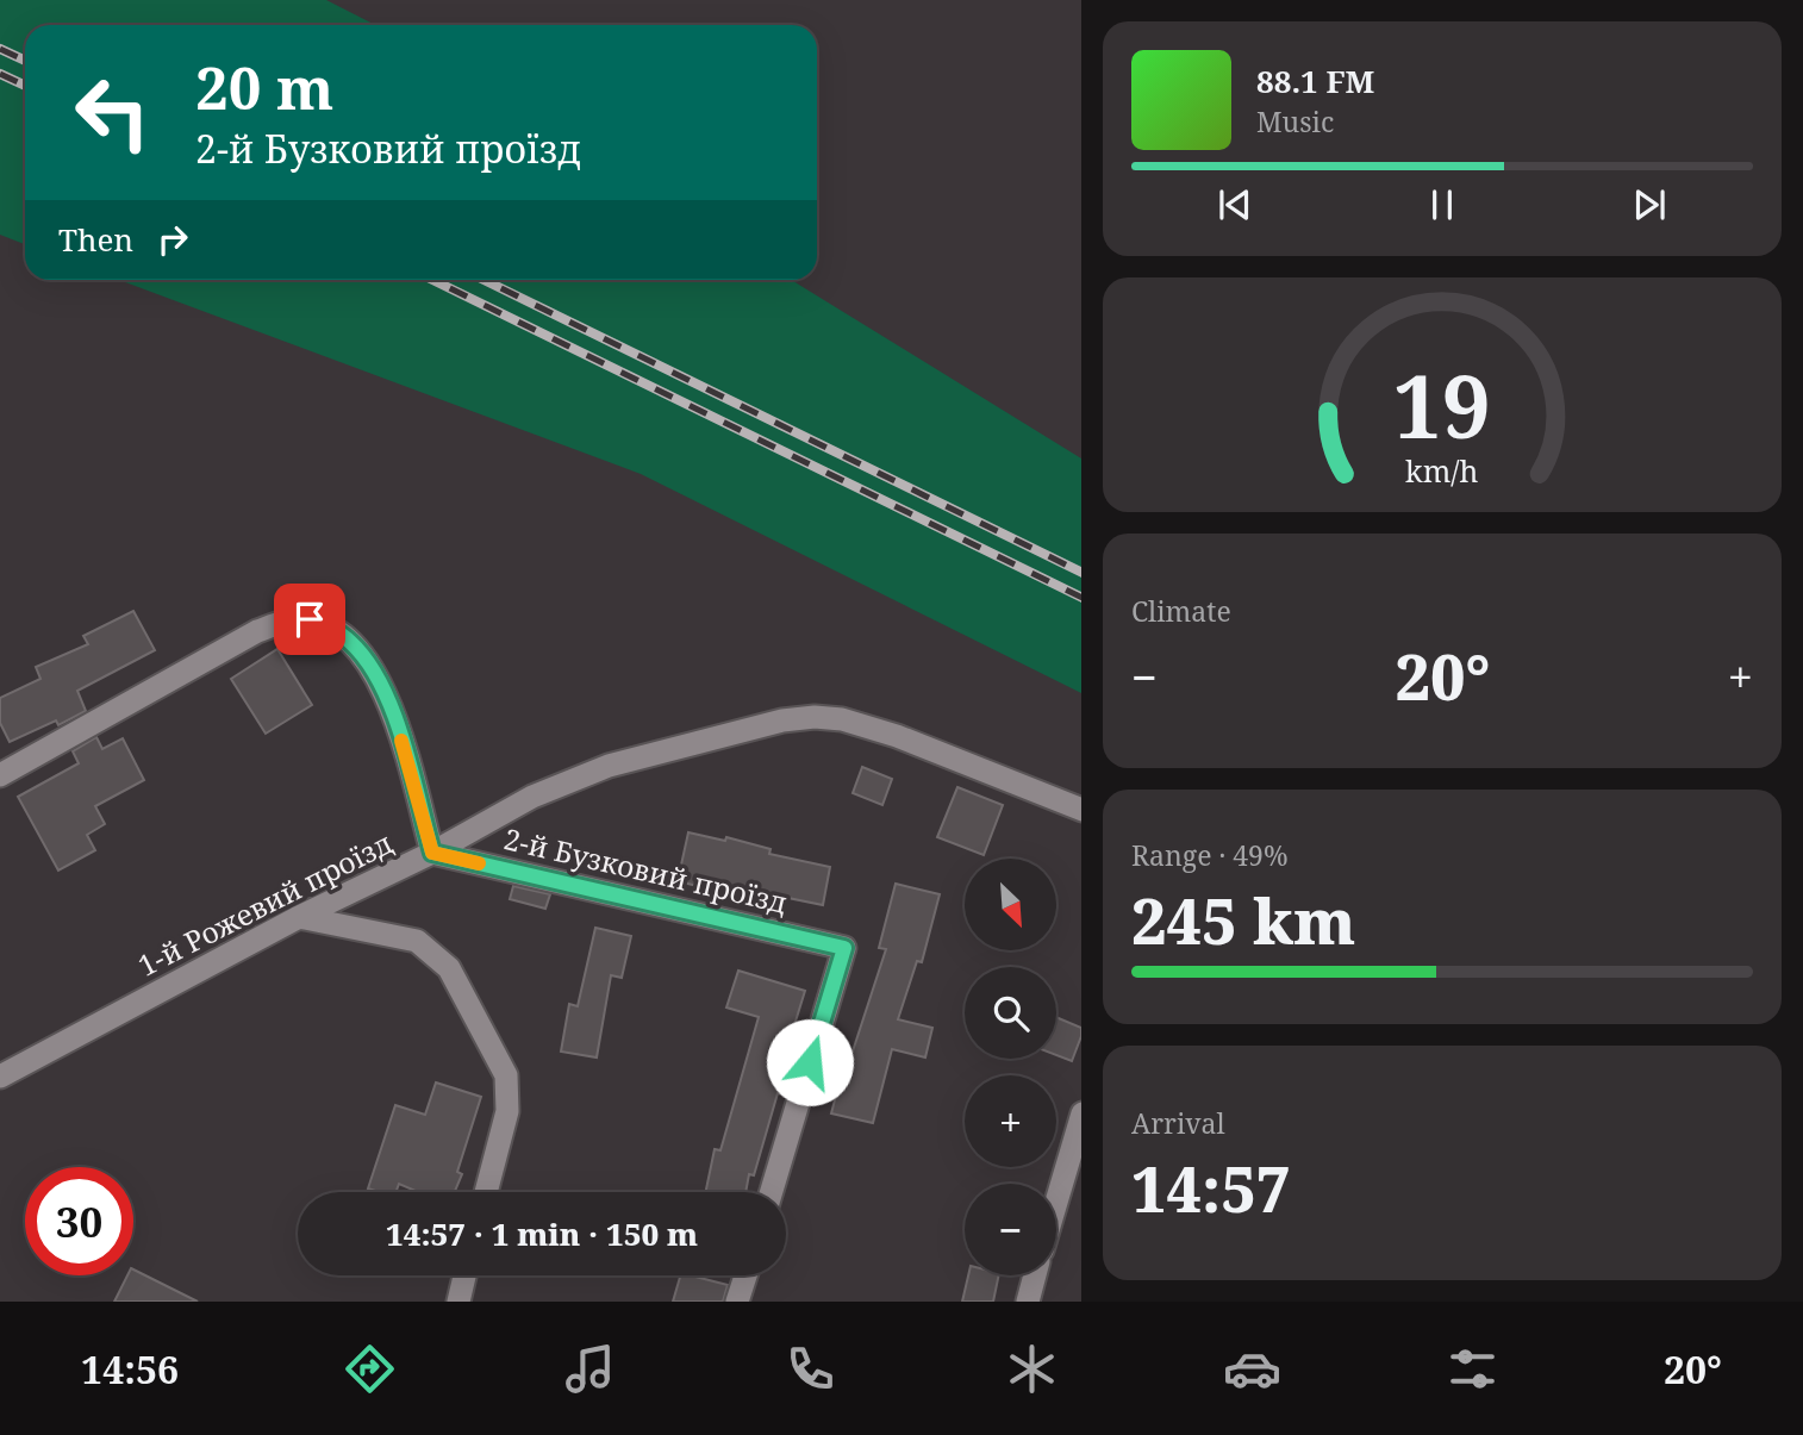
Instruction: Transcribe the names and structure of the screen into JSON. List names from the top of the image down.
{
  "streets": {
    "street": ["2-й Бузковий проїзд", "1-й Рожевий проїзд"]
  },
  "crossings": [
    ["2-й Бузковий проїзд", "1-й Рожевий проїзд"]
  ],
  "north": "bottom right",
  "page": {
    "turn": ["20 m", "2-й Бузковий проїзд"],
    "song": ["88.1 FM", "Music"],
    "then": "Then",
    "tile": [
      "Climate",
      ["Range · 49%", "245 km"],
      ["Arrival", "14:57"]
    ],
    "heat": ["−", "20°", "+"],
    "map_buttons": ["+", "−"],
    "limit": "30",
    "trip": "14:57 · 1 min · 150 m",
    "tabs": ["14:56", "20°"],
    "gauge": ["19", "km/h"]
  }
}
